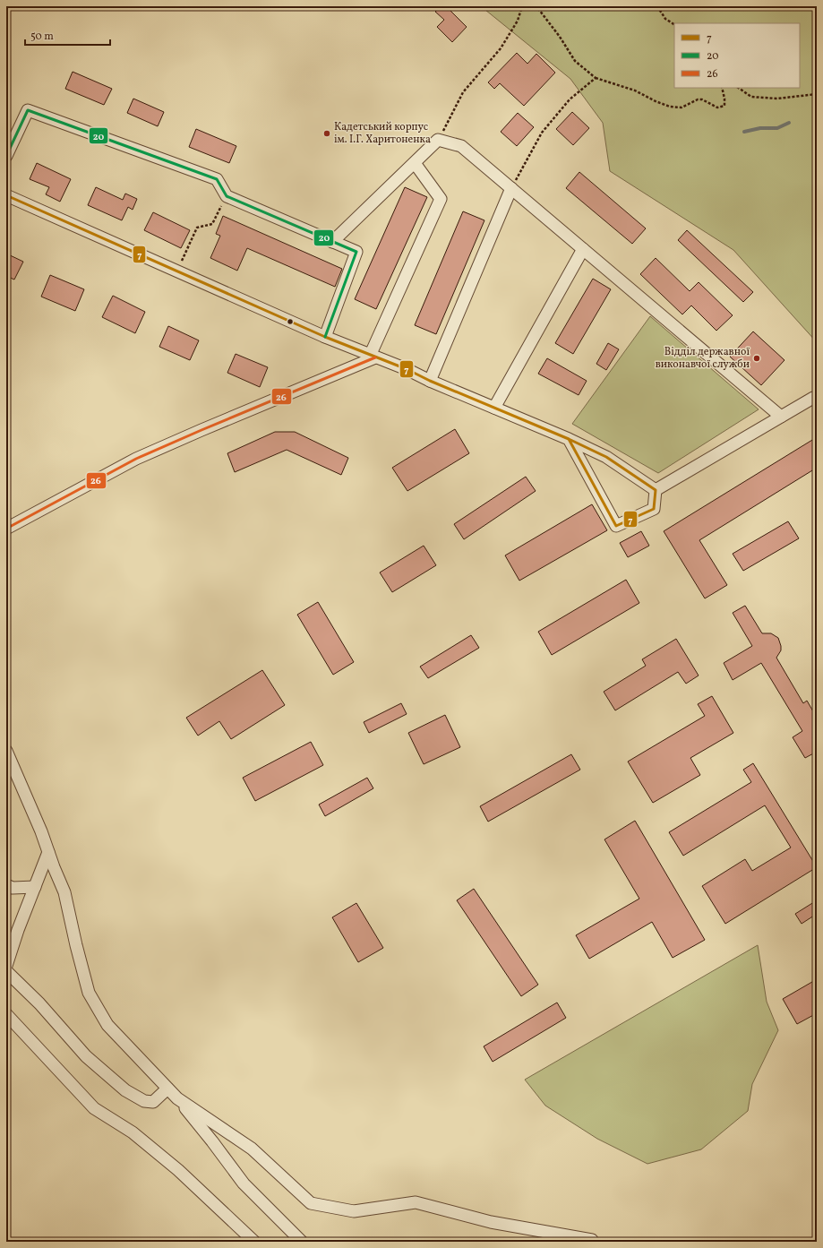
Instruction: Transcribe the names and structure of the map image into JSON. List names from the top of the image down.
{
  "places": ["Кадетський корпус ім. І.Г. Харитоненка", "Відділ державної виконавчої служби"],
  "lines": ["transit line 20", "transit line 7", "transit line 26"],
  "legend": ["7", "20", "26"],
  "scale_bar": "50 m"
}
